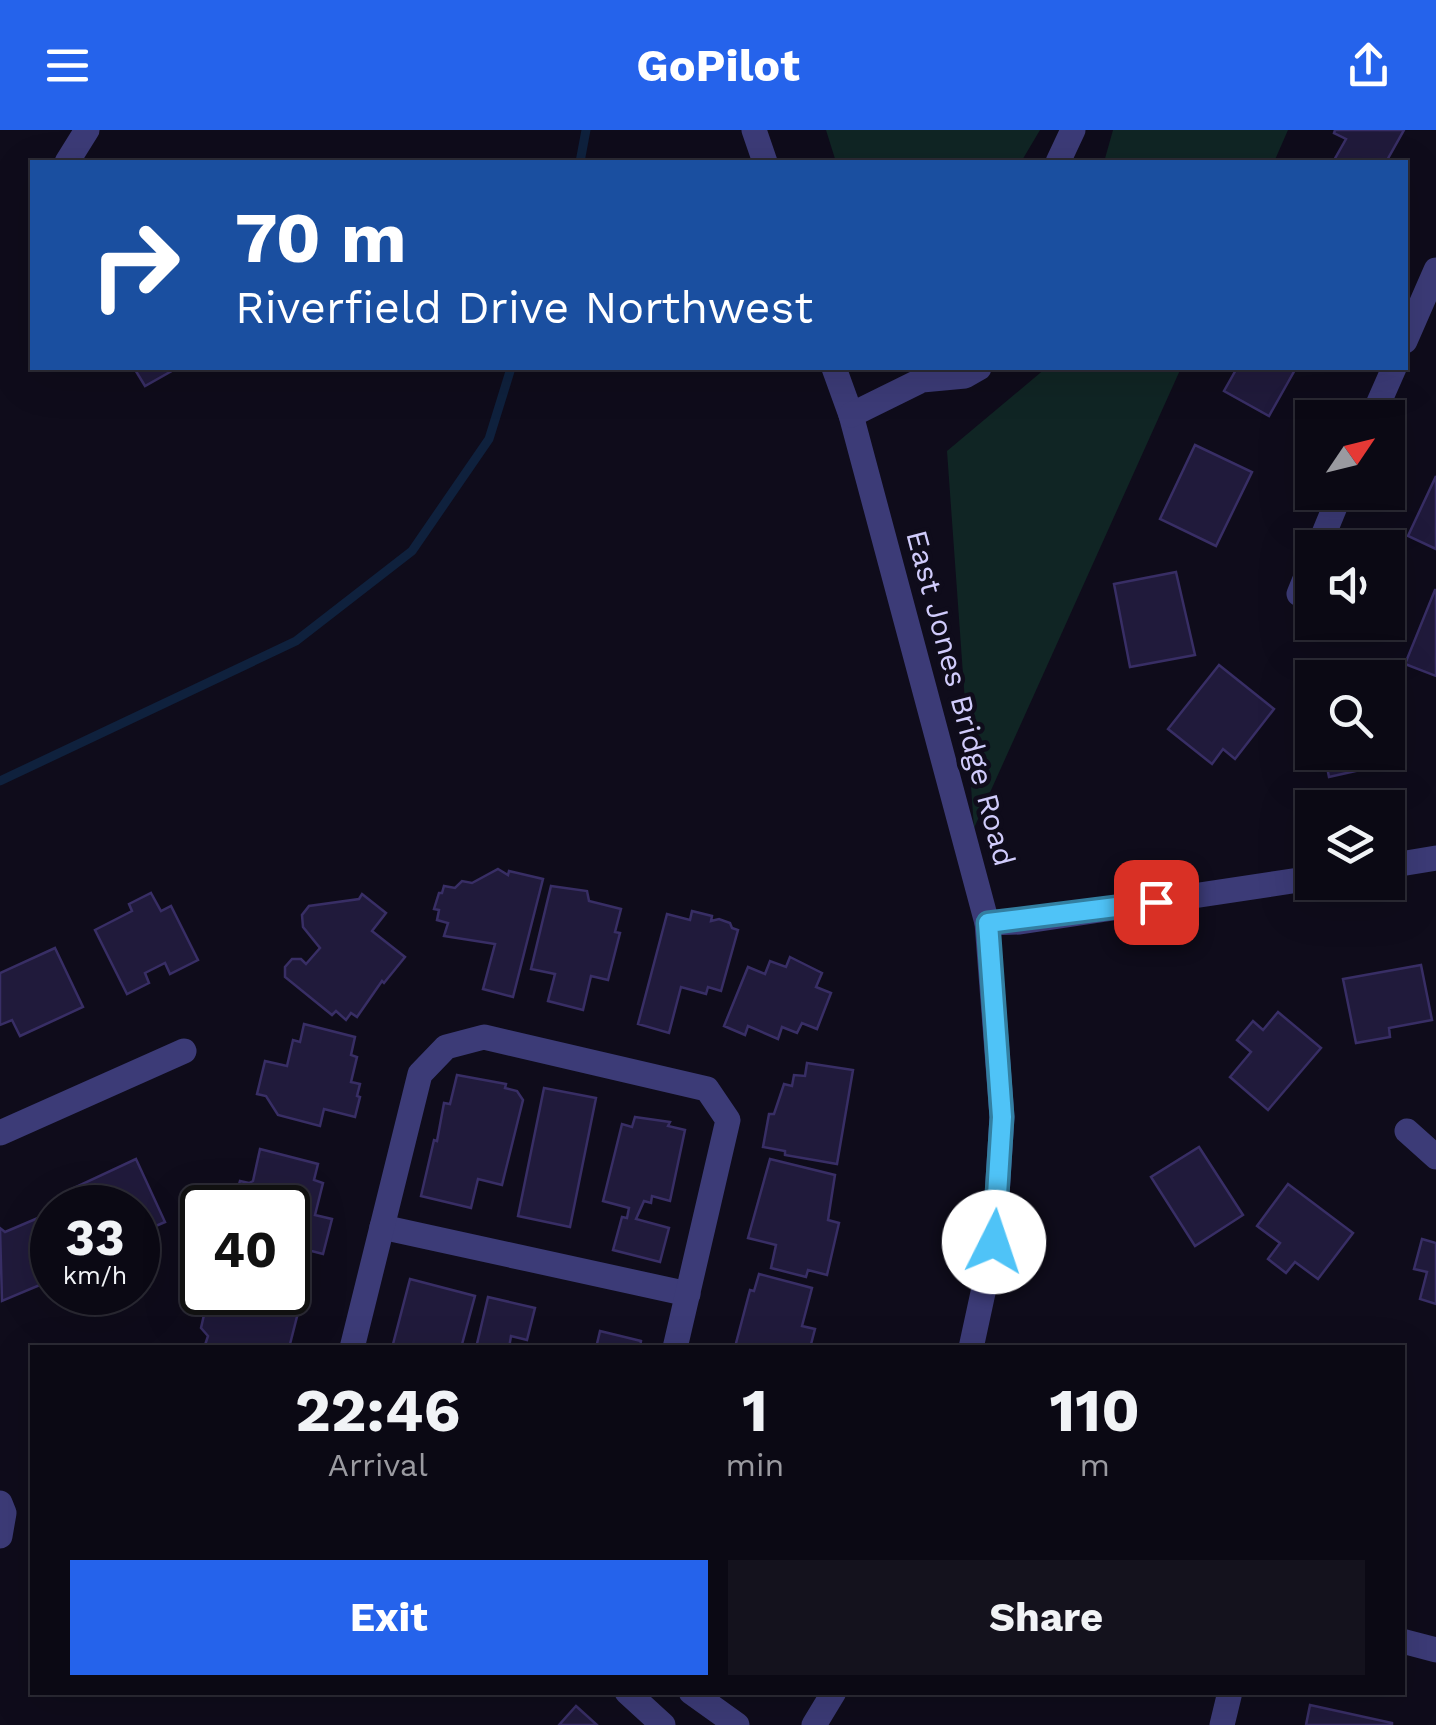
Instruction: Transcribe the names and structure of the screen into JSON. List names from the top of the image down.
{
  "streets": {
    "street": ["East Jones Bridge Road"]
  },
  "north": "top right",
  "page": {
    "header": "GoPilot",
    "turn": ["70 m", "Riverfield Drive Northwest"],
    "speed": "33 km/h",
    "limit": "40",
    "eta": [
      "22:46",
      "Arrival",
      "1",
      "min",
      "110",
      "m"
    ],
    "buttons": ["Exit", "Share"]
  }
}
